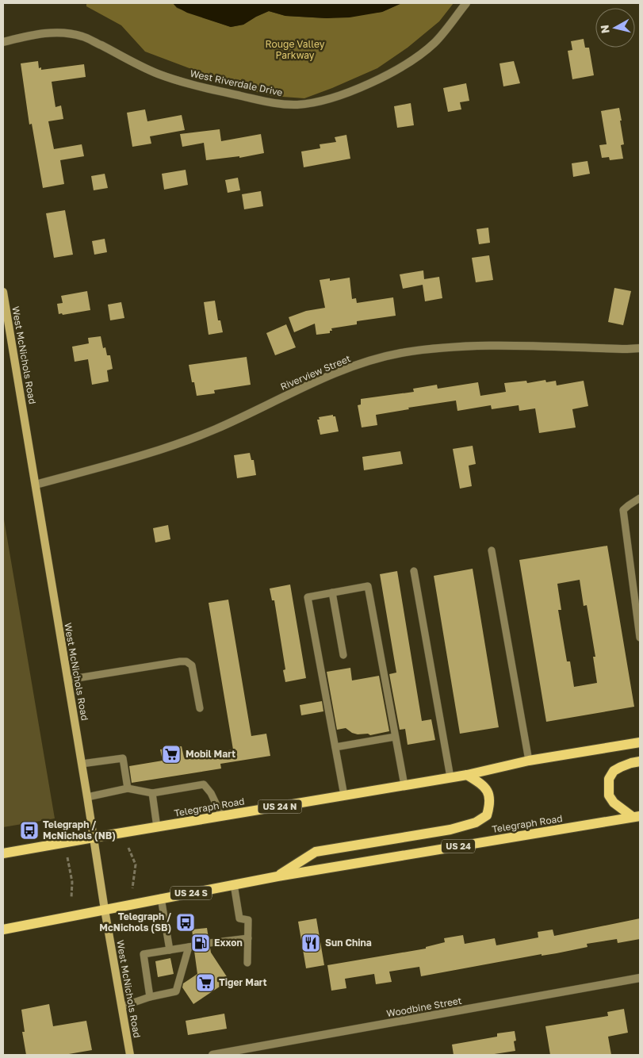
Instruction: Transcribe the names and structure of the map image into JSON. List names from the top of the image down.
{
  "streets": {
    "main road": [
      "West McNichols Road",
      "US 24 N",
      "Telegraph Road",
      "US 24",
      "US 24 S"
    ],
    "street": ["West Riverdale Drive", "Riverview Street", "Woodbine Street"]
  },
  "crossings": [
    ["West McNichols Road", "Riverview Street"],
    ["West McNichols Road", "Telegraph Road"]
  ],
  "parks": ["Rouge Valley Parkway"],
  "places": {
    "supermarket": ["Mobil Mart", "Tiger Mart"],
    "bus stop": ["Telegraph / McNichols (NB)", "Telegraph / McNichols (SB)"],
    "fuel station": ["Exxon"],
    "restaurant": ["Sun China"]
  },
  "north": "left"
}
